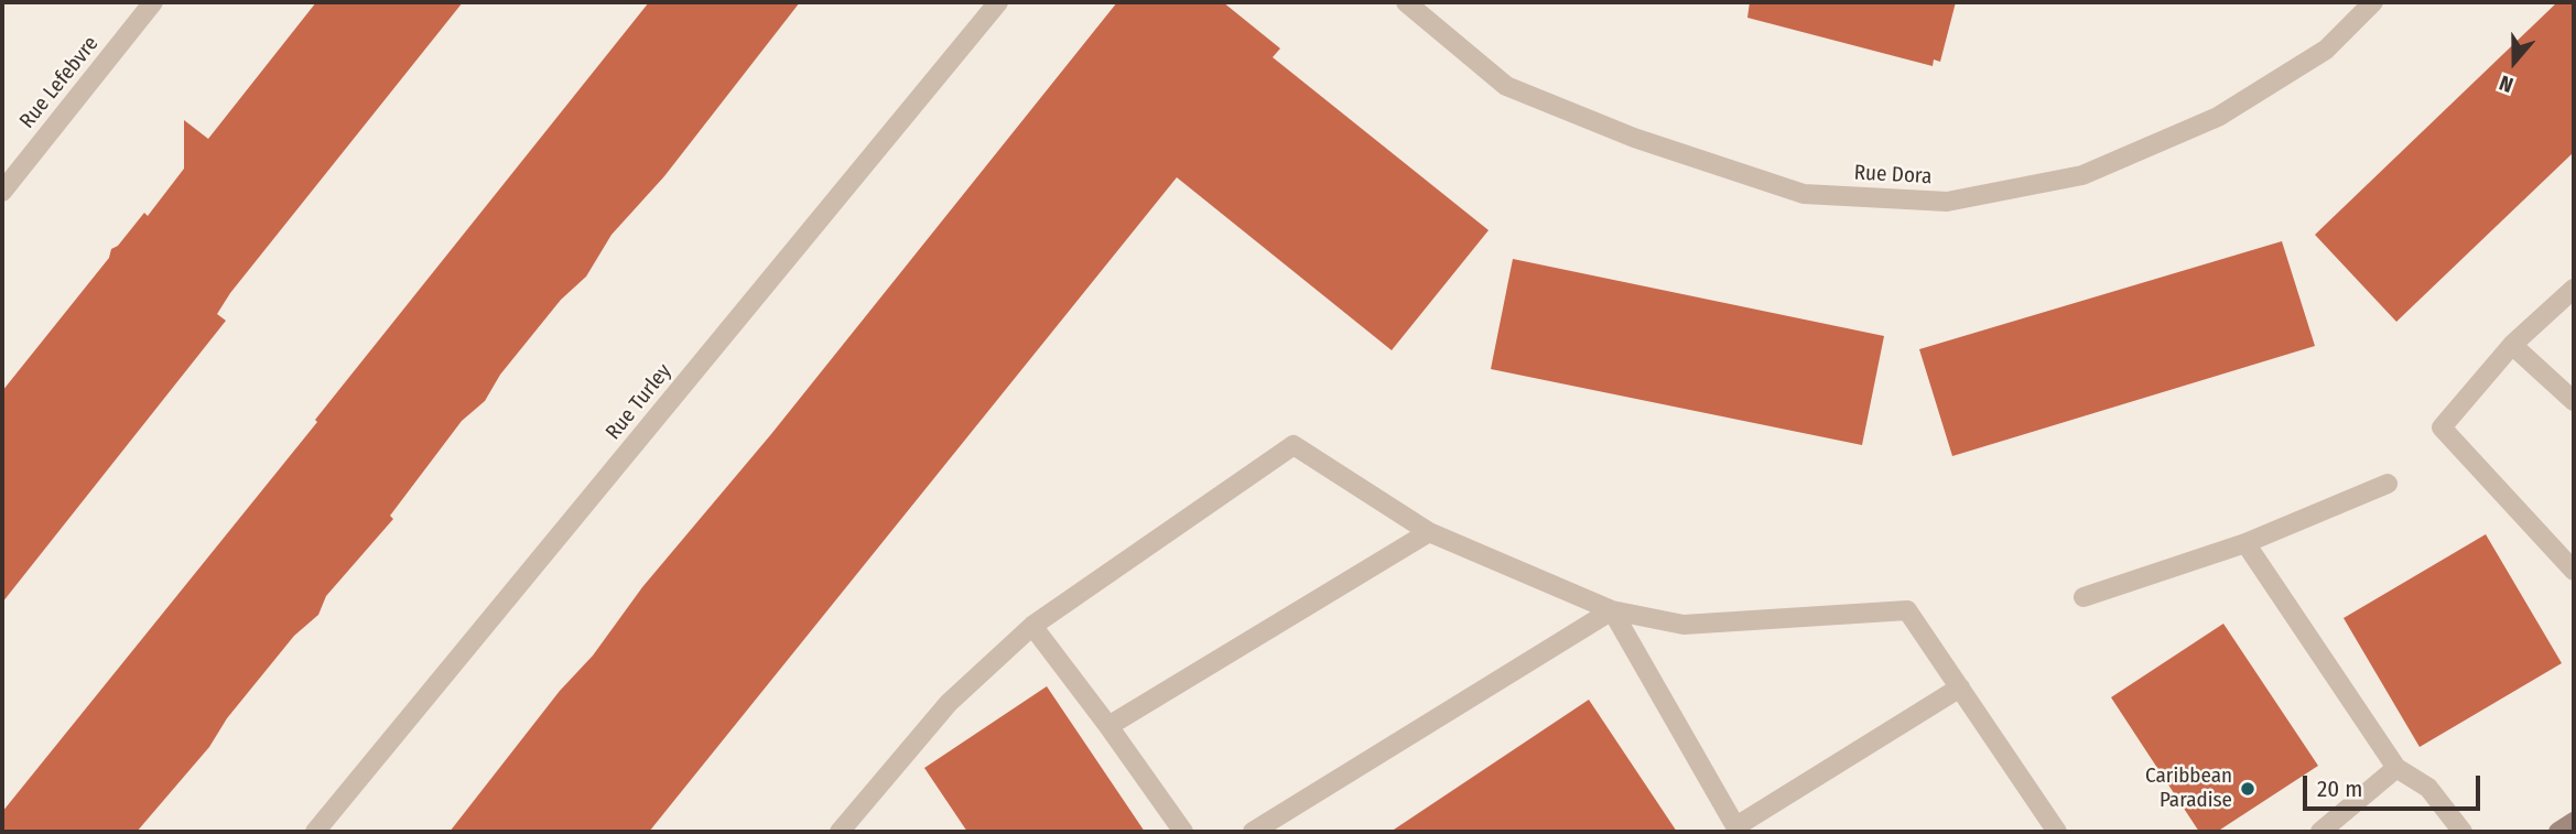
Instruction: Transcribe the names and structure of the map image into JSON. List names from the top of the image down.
{
  "streets": {
    "street": ["Rue Lefebvre", "Rue Dora", "Rue Turley"]
  },
  "places": ["Caribbean Paradise"],
  "scale_bar": "20 m",
  "north": "bottom"
}
